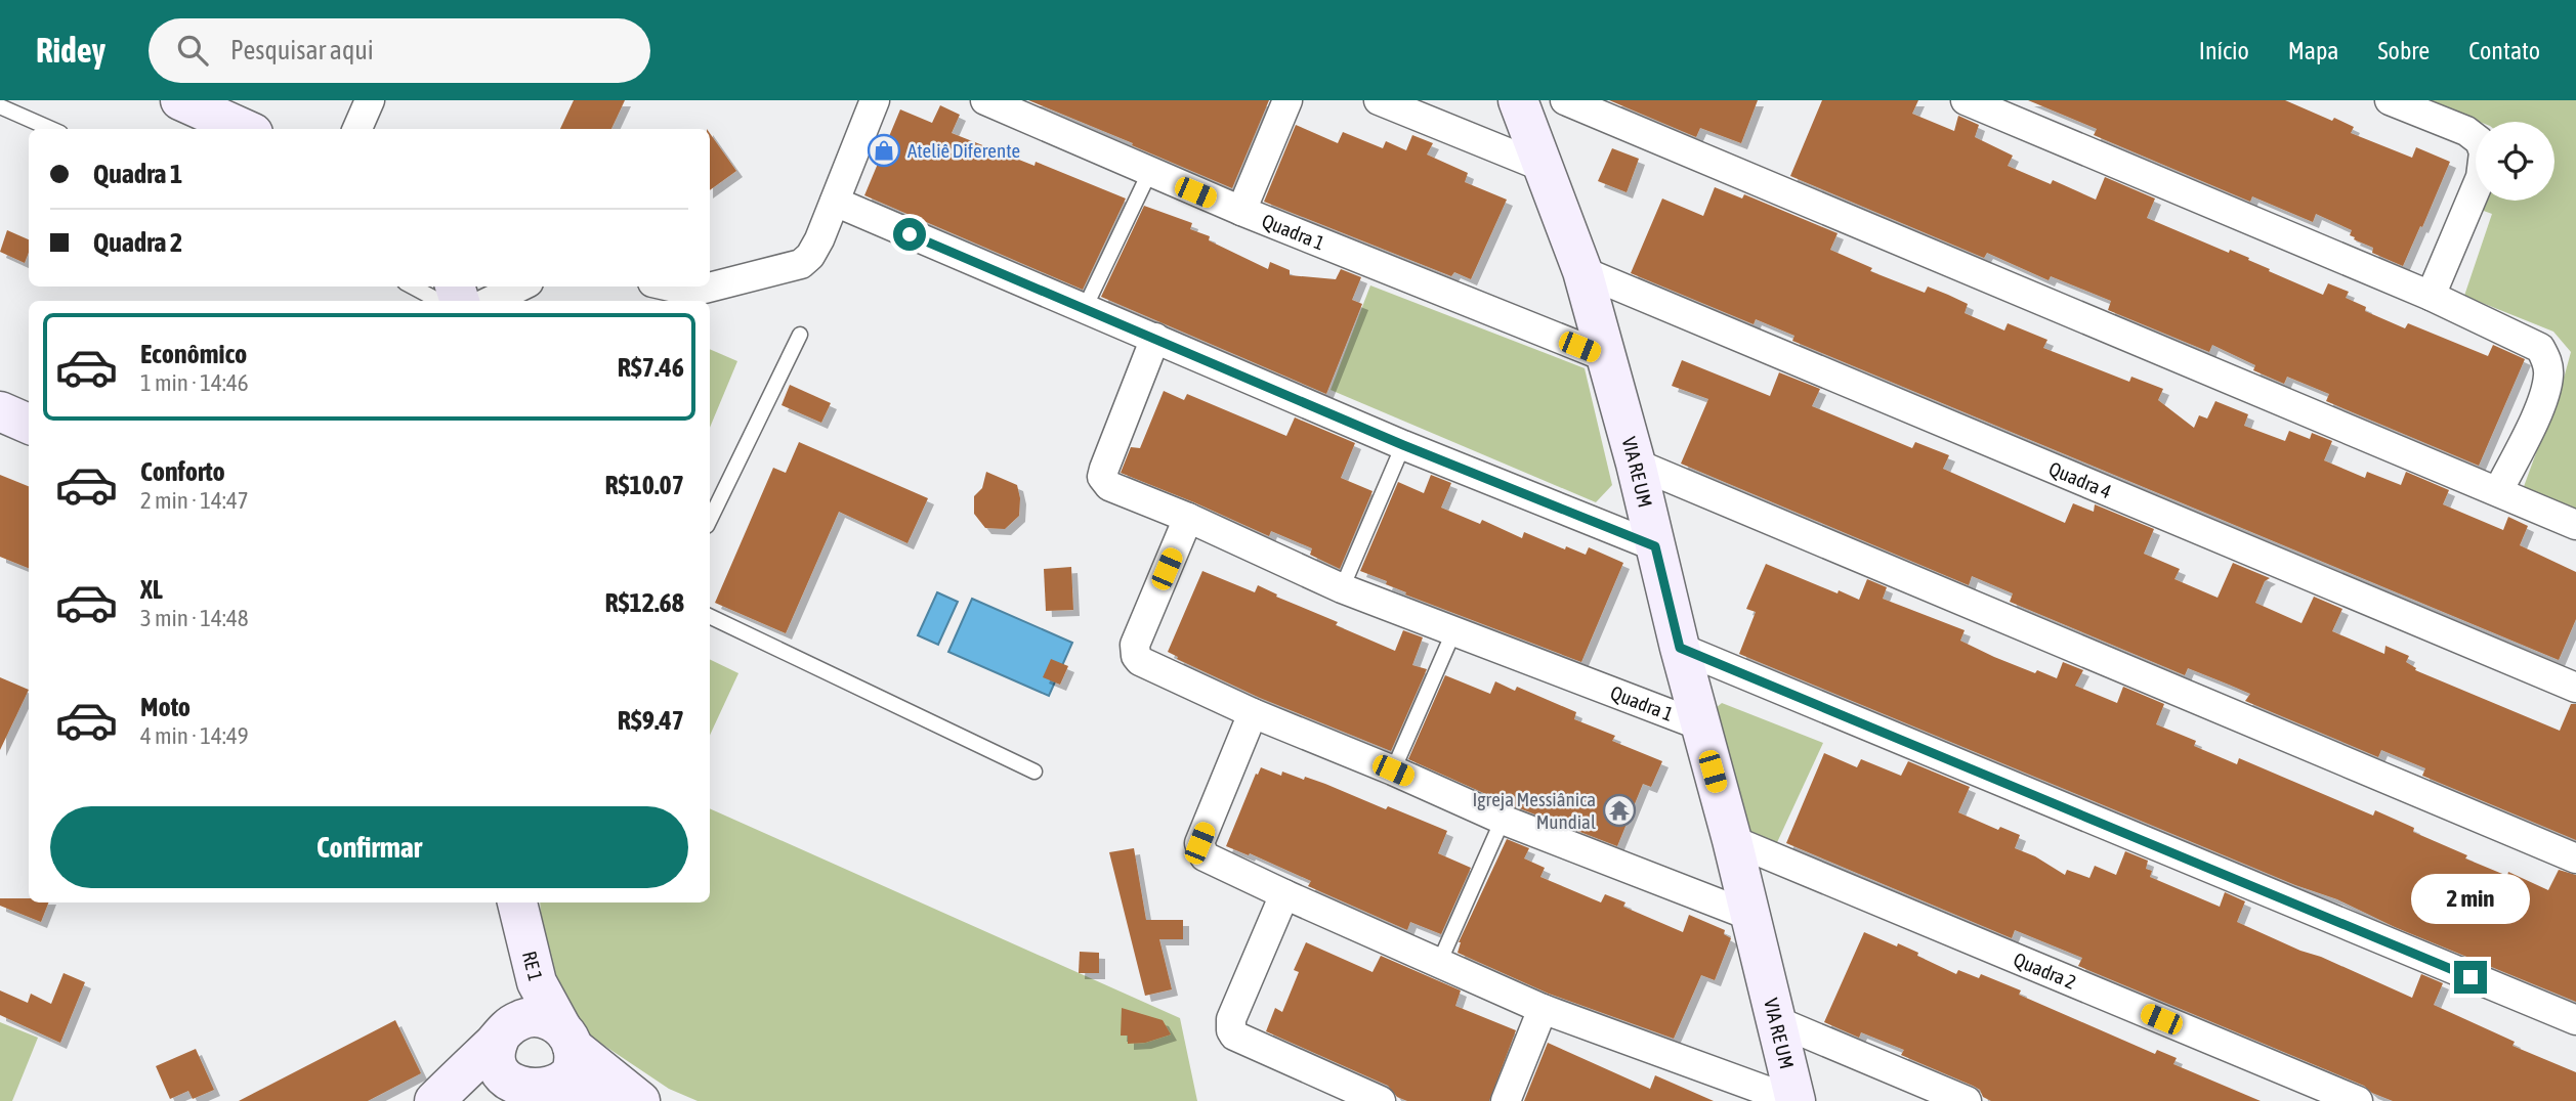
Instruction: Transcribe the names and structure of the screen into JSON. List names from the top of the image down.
{
  "streets": {
    "street": [
      "Quadra 1",
      "VIA RE UM",
      "Quadra 4",
      "RE 1",
      "Quadra 2"
    ]
  },
  "crossings": [
    ["Quadra 1", "VIA RE UM"],
    ["VIA RE UM", "Quadra 4"],
    ["VIA RE UM", "Quadra 2"]
  ],
  "places": {
    "shop": ["Ateliê Diferente"],
    "temple": ["Igreja Messiânica Mundial"]
  },
  "page": {
    "header": "Ridey",
    "search": "Pesquisar aqui",
    "nav": [
      "Início",
      "Mapa",
      "Sobre",
      "Contato"
    ],
    "banner": ["Quadra 1", "Quadra 2"],
    "list": [
      {
        "name": "Econômico",
        "note": "1 min · 14:46",
        "value": "R$7.46"
      },
      {
        "name": "Conforto",
        "note": "2 min · 14:47",
        "value": "R$10.07"
      },
      {
        "name": "XL",
        "note": "3 min · 14:48",
        "value": "R$12.68"
      },
      {
        "name": "Moto",
        "note": "4 min · 14:49",
        "value": "R$9.47"
      }
    ],
    "buttons": "Confirmar",
    "bubble": "2 min"
  }
}
